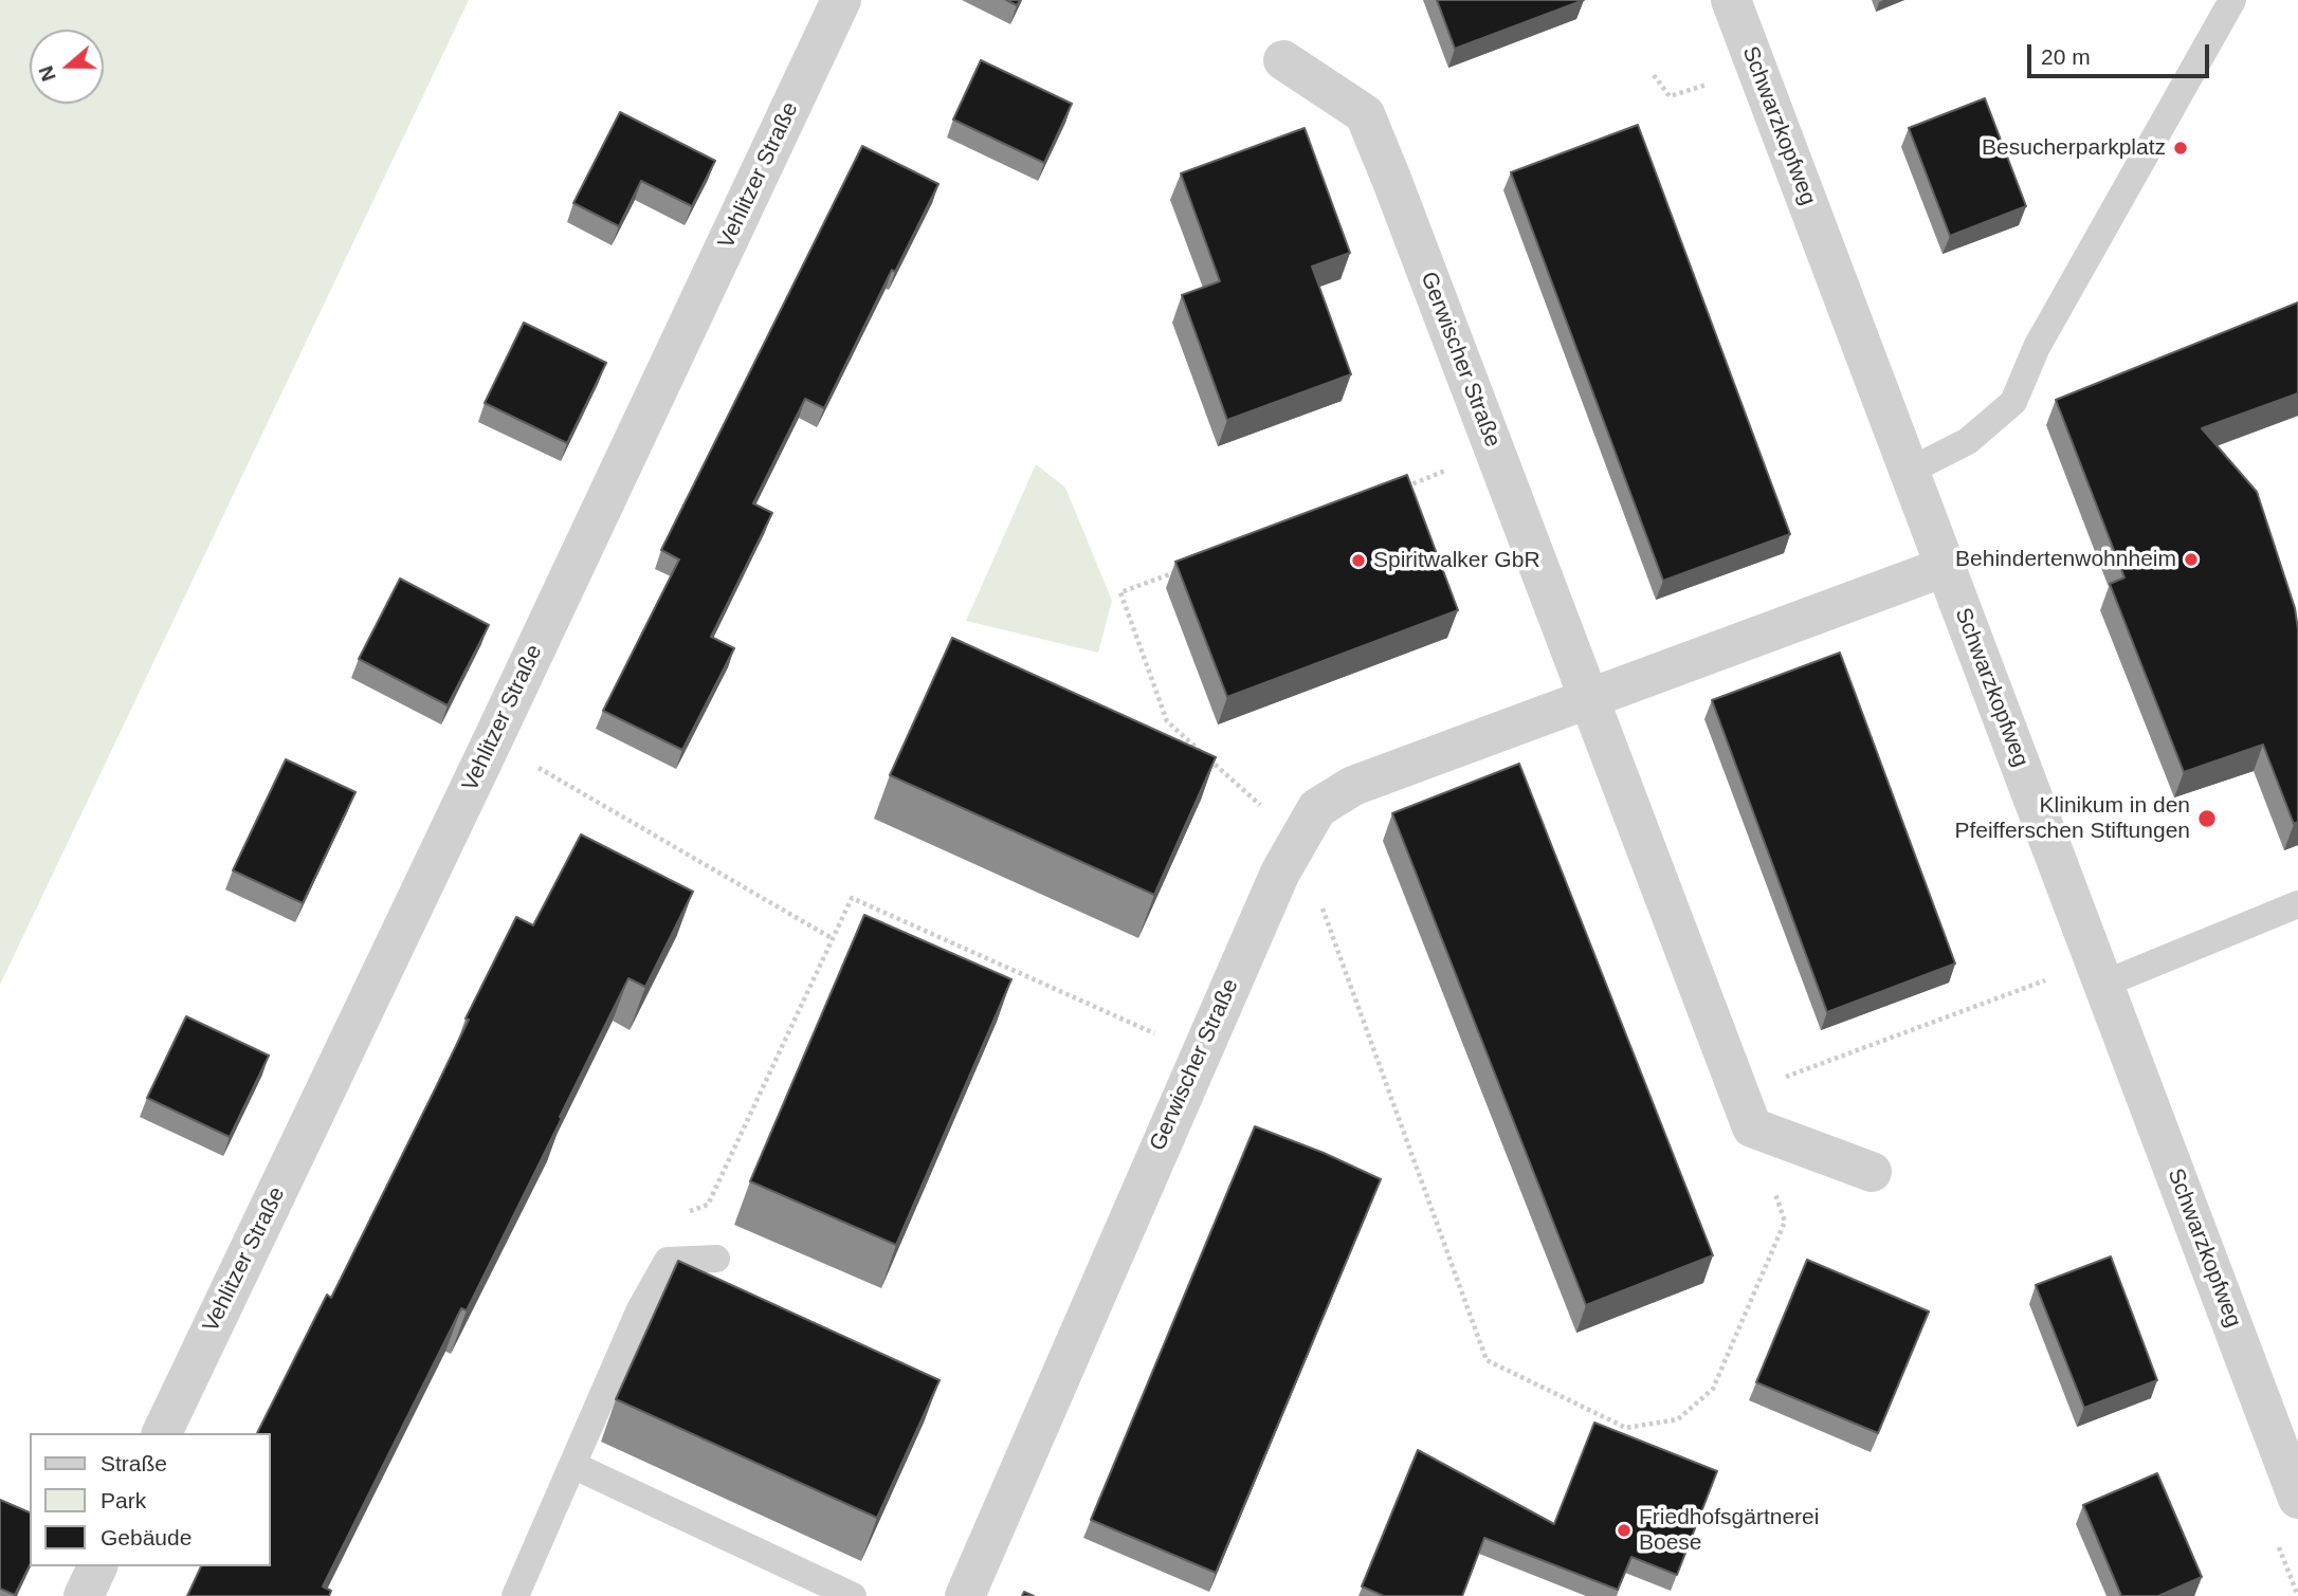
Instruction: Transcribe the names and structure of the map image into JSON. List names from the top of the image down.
{
  "streets": {
    "street": ["Schwarzkopfweg", "Vehlitzer Straße", "Gerwischer Straße"]
  },
  "crossings": [
    ["Schwarzkopfweg", "Gerwischer Straße"]
  ],
  "places": [
    "Besucherparkplatz",
    "Behindertenwohnheim",
    "Spiritwalker GbR",
    "Klinikum in den Pfeifferschen Stiftungen",
    "Friedhofsgärtnerei Boese"
  ],
  "legend": ["Straße", "Park", "Gebäude"],
  "scale_bar": "20 m",
  "north": "left"
}
